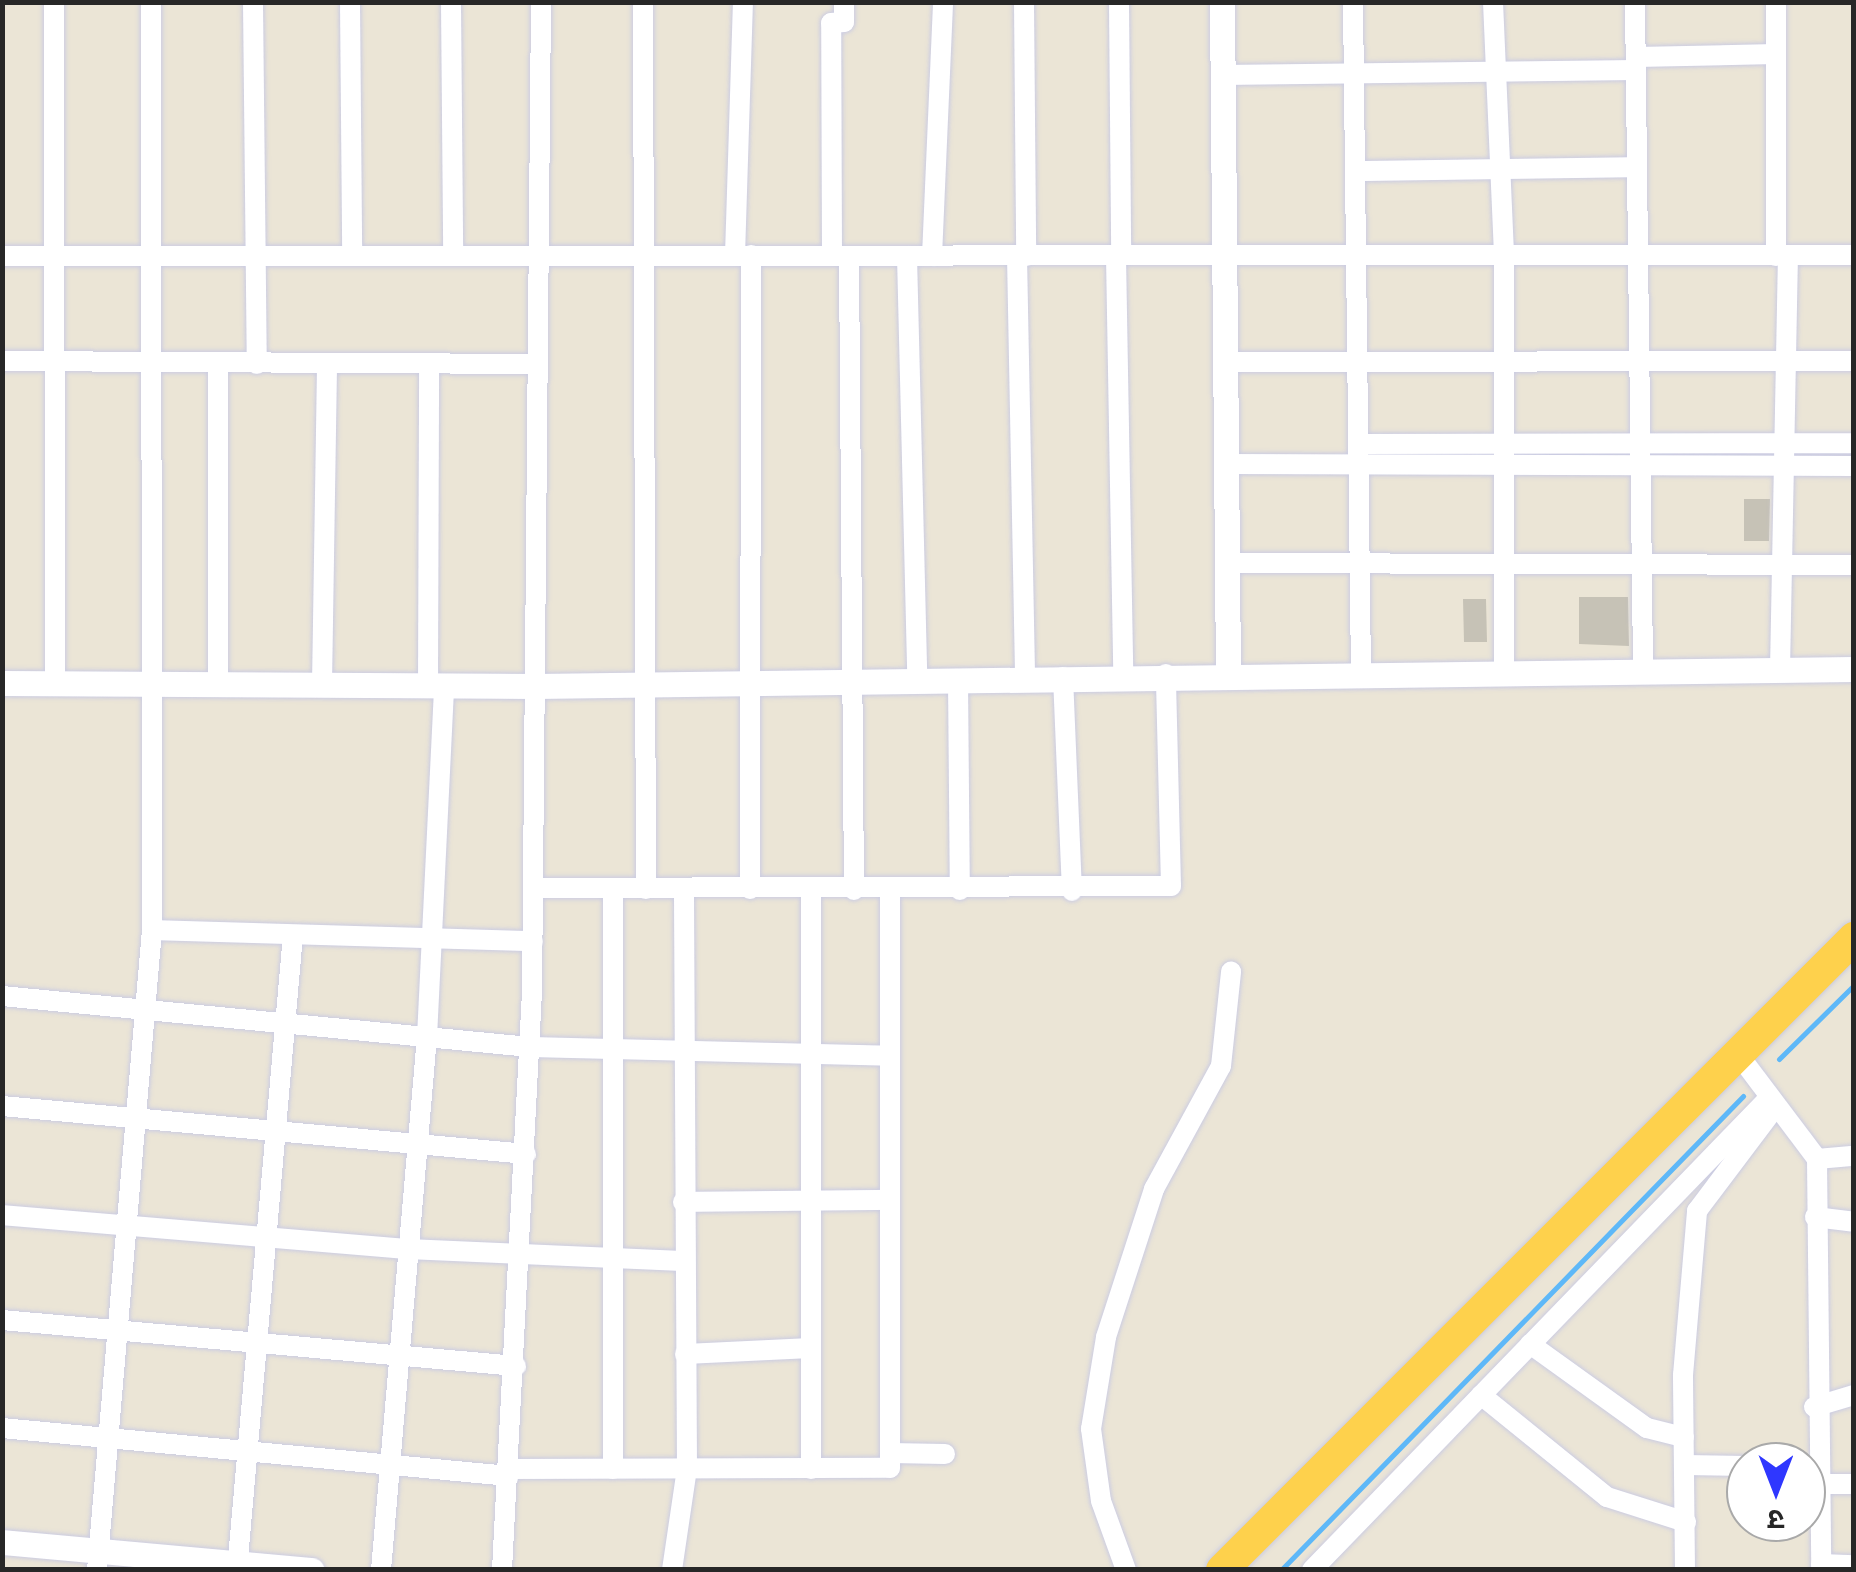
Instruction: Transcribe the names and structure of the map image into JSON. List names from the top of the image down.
{
  "north": "bottom"
}
